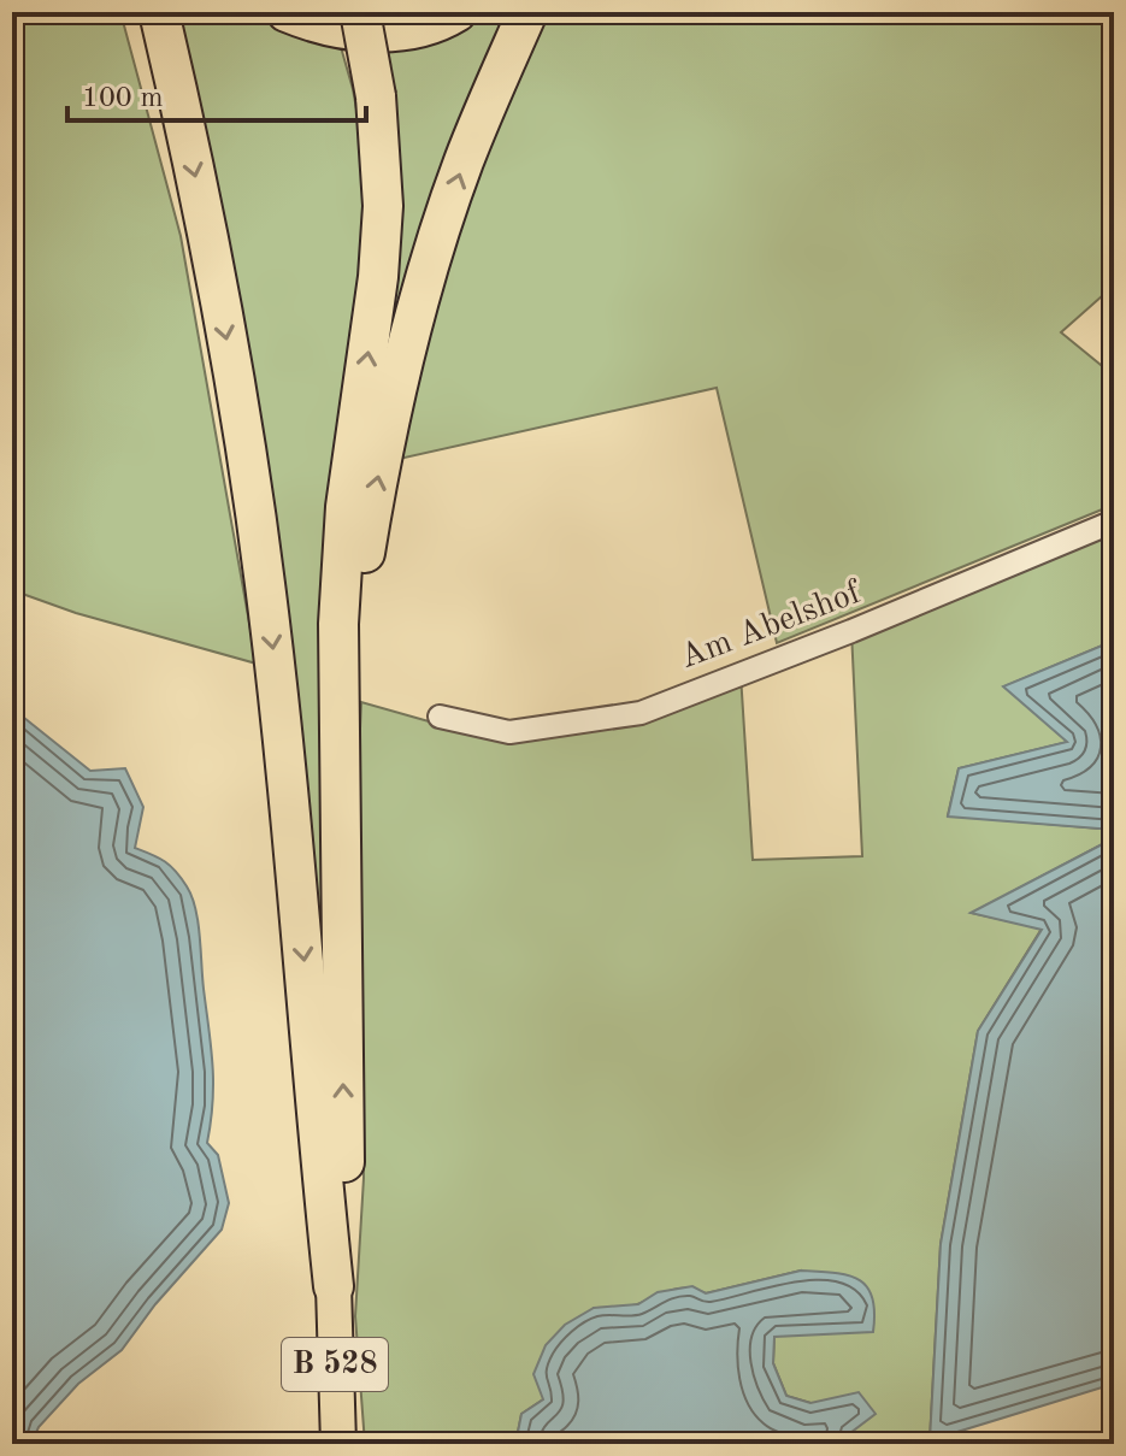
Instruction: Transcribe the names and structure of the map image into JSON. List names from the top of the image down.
{
  "streets": {
    "highway": ["B 528"],
    "street": ["Am Abelshof"]
  },
  "scale_bar": "100 m"
}
